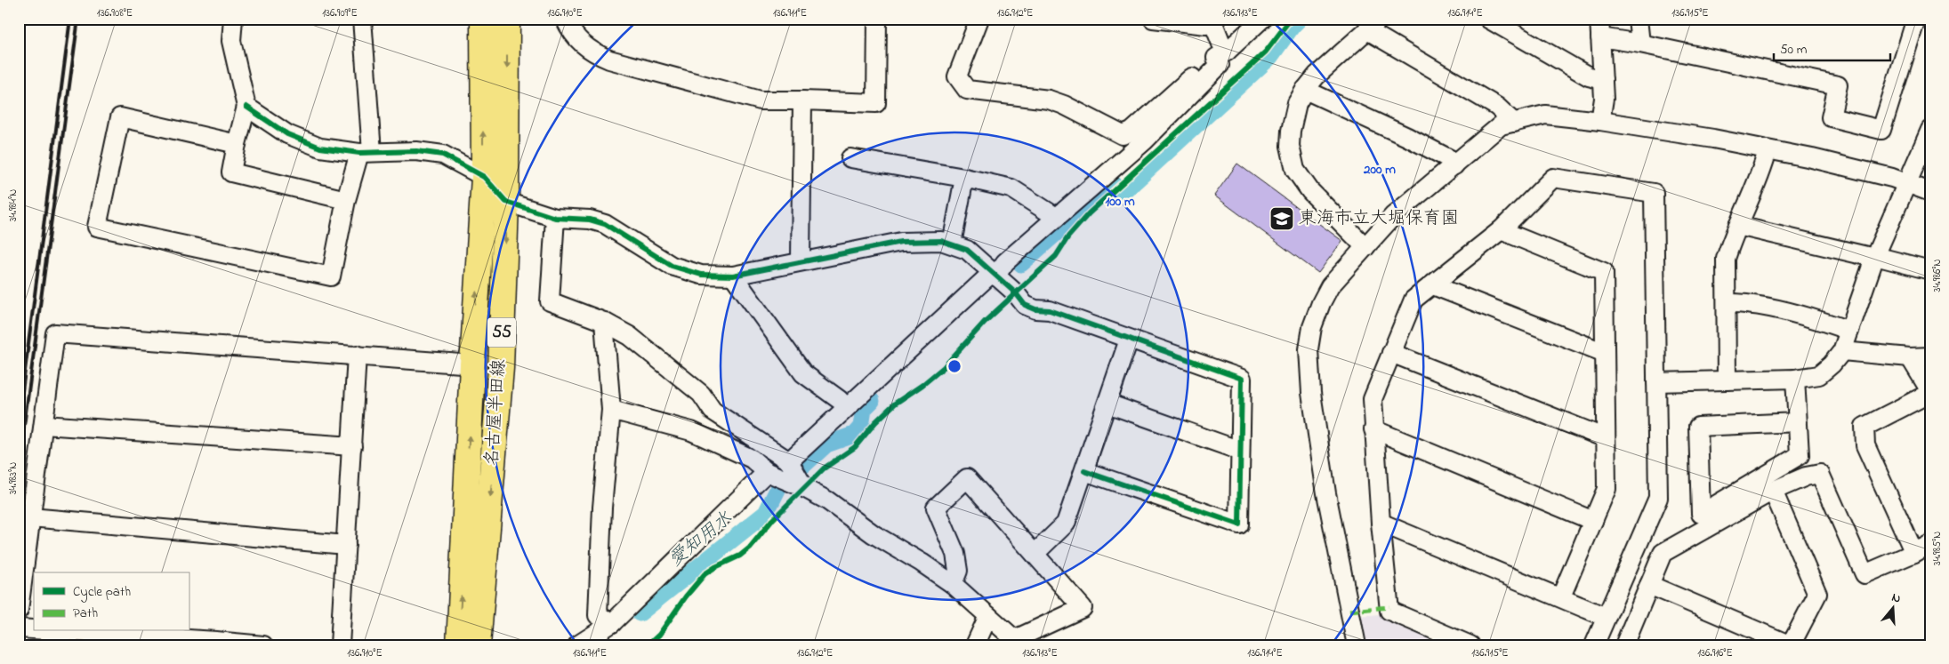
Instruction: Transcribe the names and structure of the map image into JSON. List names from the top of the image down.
{
  "streets": {
    "main road": ["55", "名古屋半田線"]
  },
  "water": ["愛知用水"],
  "places": {
    "school or university": ["東海市立大堀保育園"]
  },
  "legend": ["Cycle path", "Path"],
  "scale_bar": "50 m",
  "north": "top",
  "coordinates": [
    "136.908°E",
    "136.909°E",
    "136.910°E",
    "136.911°E",
    "136.912°E",
    "136.913°E",
    "136.914°E",
    "136.915°E",
    "34.984°N",
    "34.986°N",
    "34.983°N",
    "34.985°N",
    "136.916°E"
  ],
  "rings": ["200 m", "100 m"]
}
